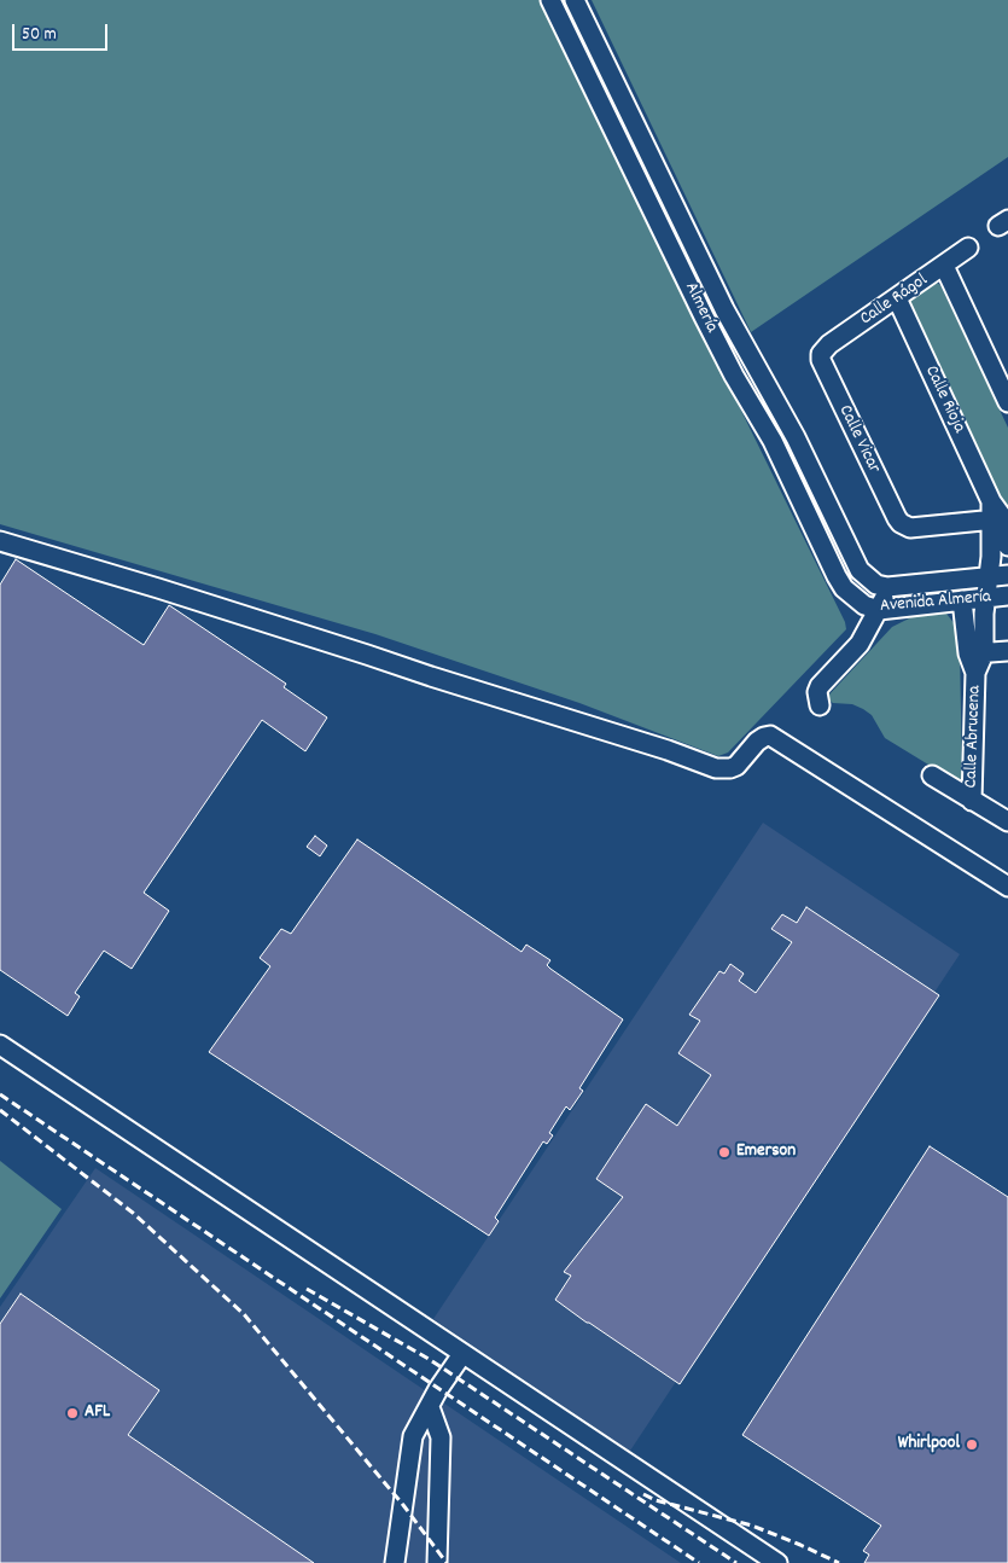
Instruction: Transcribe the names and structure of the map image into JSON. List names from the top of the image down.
{
  "streets": {
    "street": [
      "Calle Rágol",
      "Almería",
      "Calle Rioja",
      "Calle Vicar",
      "Avenida Almería",
      "Calle Abrucena"
    ]
  },
  "crossings": [
    ["Calle Rágol", "Calle Rioja"],
    ["Calle Rágol", "Calle Vicar"],
    ["Almería", "Avenida Almería"],
    ["Calle Rioja", "Calle Vicar"],
    ["Avenida Almería", "Calle Abrucena"]
  ],
  "places": ["Emerson", "AFL", "Whirlpool"],
  "scale_bar": "50 m"
}
